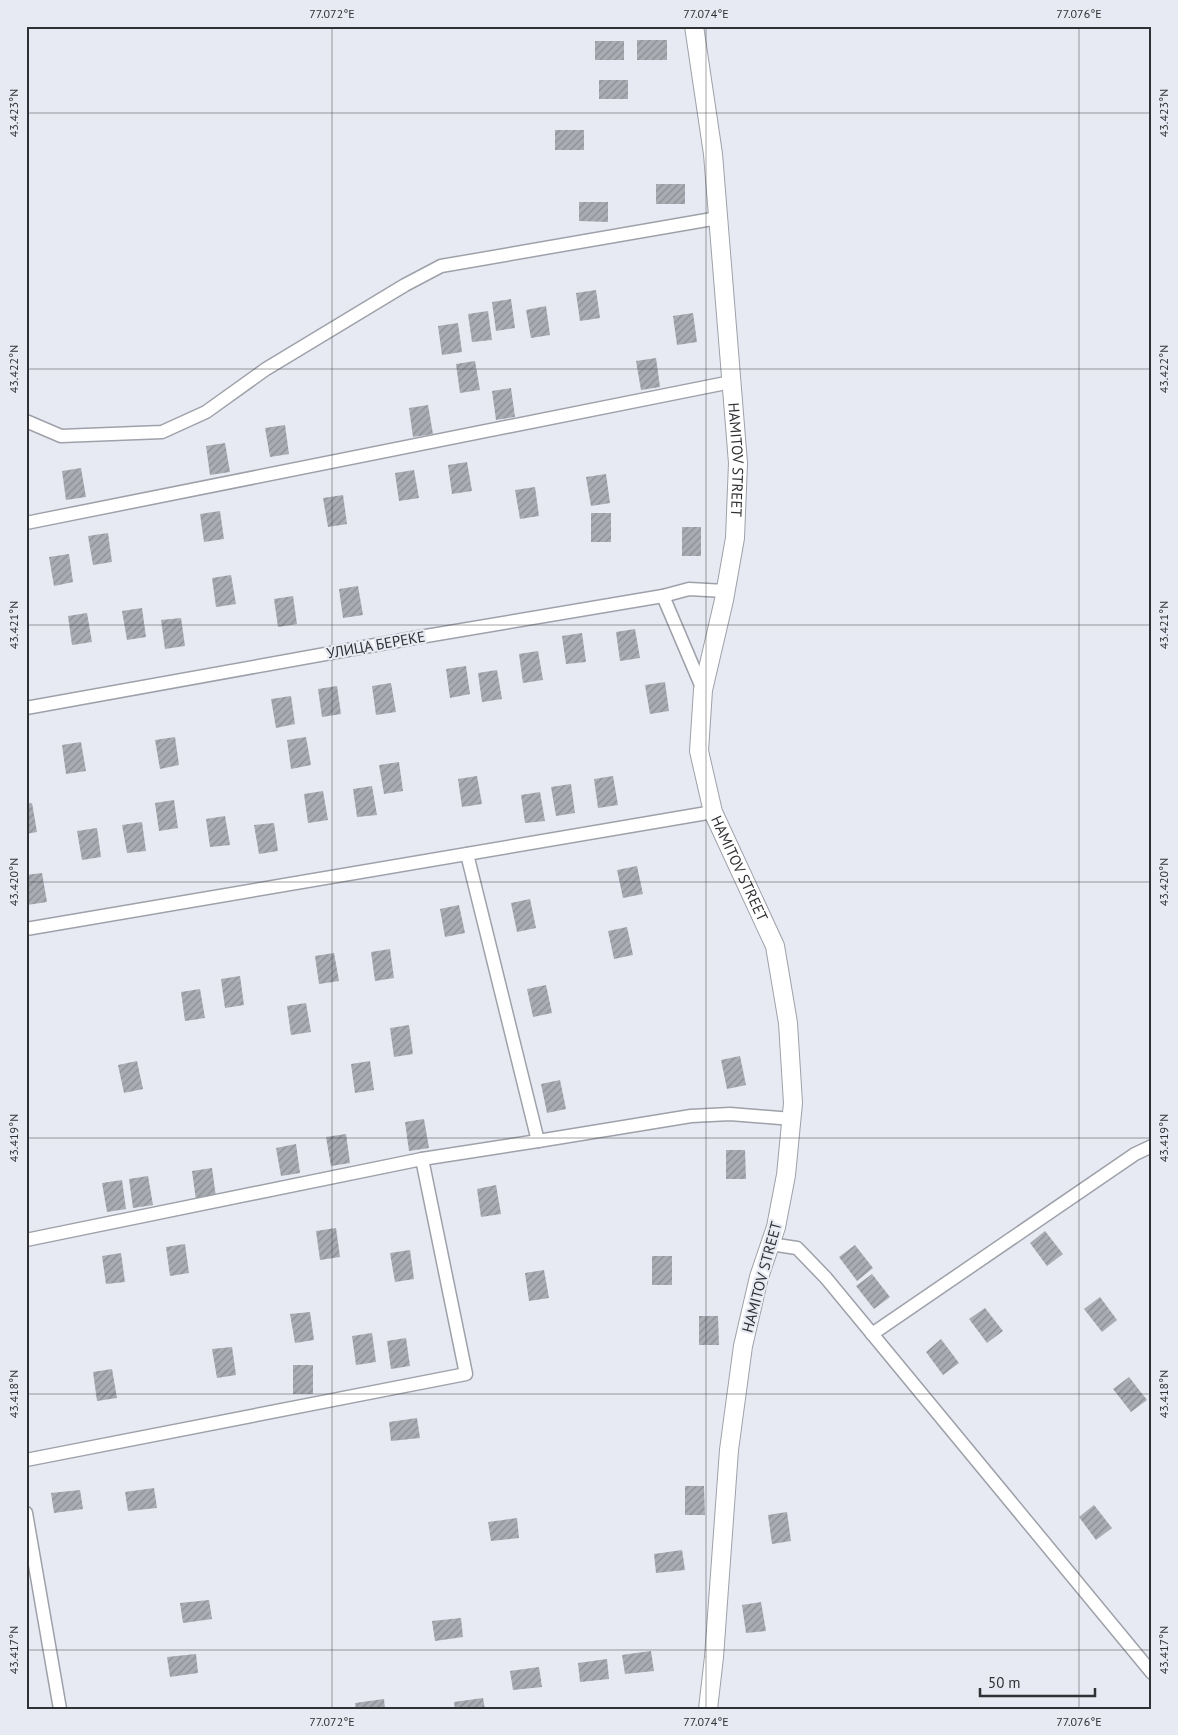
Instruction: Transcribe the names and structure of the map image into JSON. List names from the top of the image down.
{
  "streets": {
    "street": ["HAMITOV STREET", "УЛИЦА БЕРЕКЕ"]
  },
  "crossings": [
    ["HAMITOV STREET", "УЛИЦА БЕРЕКЕ"]
  ],
  "scale_bar": "50 m",
  "coordinates": [
    "77.072°E",
    "77.074°E",
    "77.076°E",
    "43.423°N",
    "43.422°N",
    "43.421°N",
    "43.420°N",
    "43.419°N",
    "43.418°N",
    "43.417°N"
  ]
}
